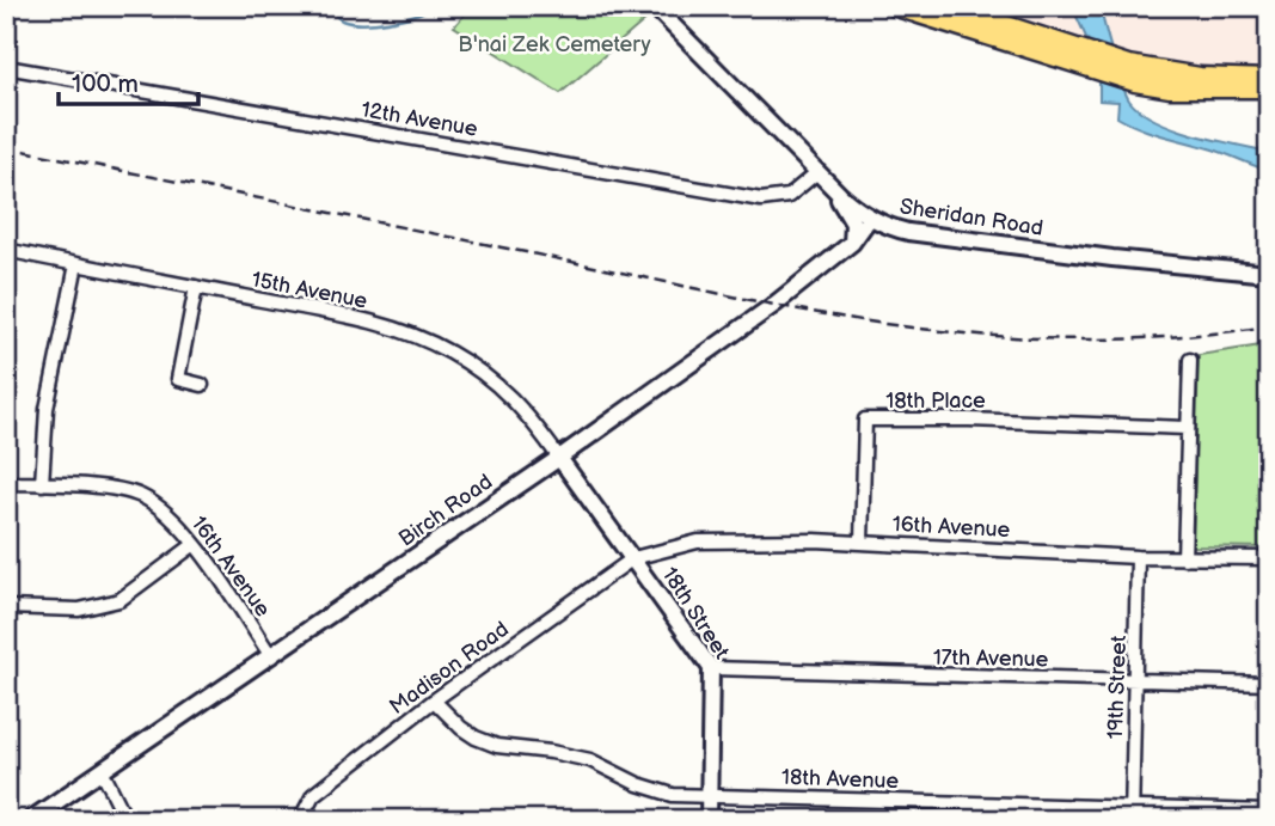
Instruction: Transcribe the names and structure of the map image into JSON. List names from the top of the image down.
{
  "streets": {
    "street": [
      "12th Avenue",
      "Sheridan Road",
      "15th Avenue",
      "18th Place",
      "Birch Road",
      "16th Avenue",
      "18th Street",
      "17th Avenue",
      "Madison Road",
      "19th Street",
      "18th Avenue"
    ]
  },
  "crossings": [
    ["12th Avenue", "Sheridan Road"],
    ["Sheridan Road", "Birch Road"],
    ["15th Avenue", "Birch Road"],
    ["15th Avenue", "18th Street"],
    ["18th Place", "16th Avenue"],
    ["Birch Road", "16th Avenue"],
    ["Birch Road", "18th Street"],
    ["16th Avenue", "18th Street"],
    ["16th Avenue", "Madison Road"],
    ["16th Avenue", "19th Street"],
    ["18th Street", "17th Avenue"],
    ["18th Street", "Madison Road"],
    ["18th Street", "18th Avenue"],
    ["17th Avenue", "19th Street"],
    ["Madison Road", "18th Avenue"],
    ["19th Street", "18th Avenue"]
  ],
  "parks": ["B'nai Zek Cemetery"],
  "scale_bar": "100 m"
}
